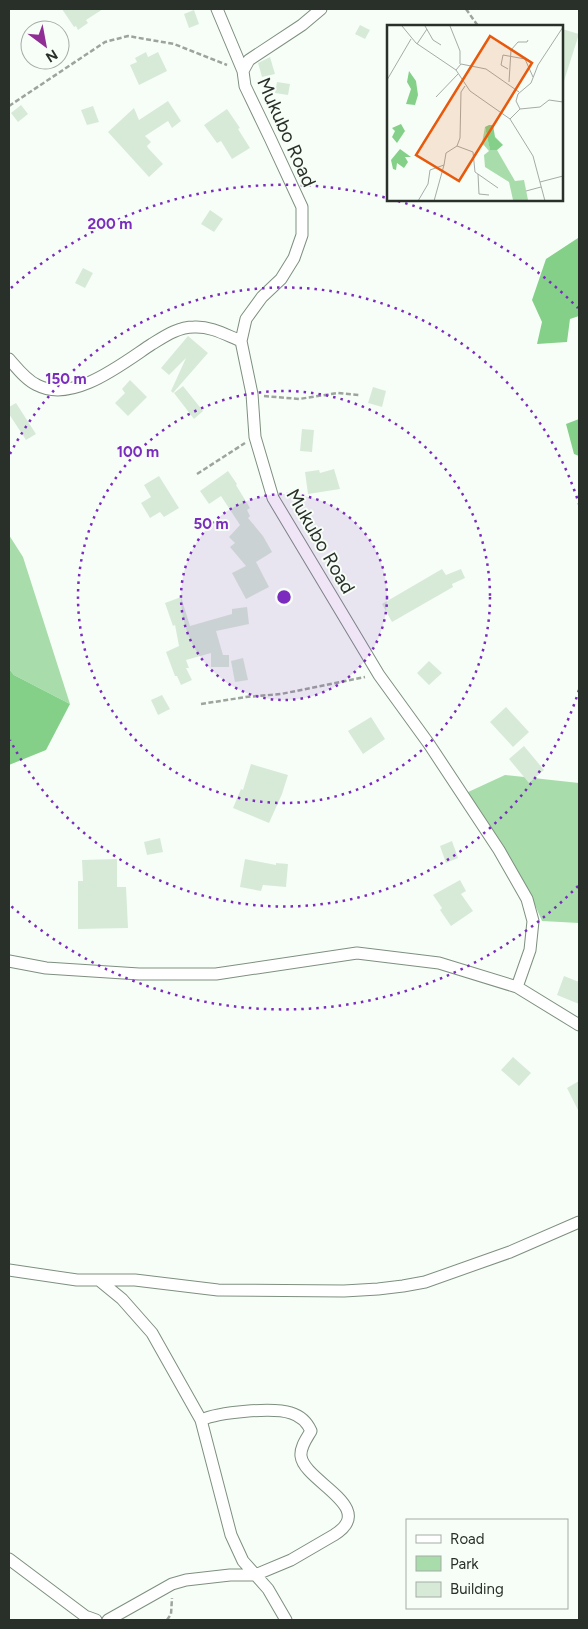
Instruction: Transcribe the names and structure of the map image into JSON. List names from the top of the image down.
{
  "streets": {
    "street": ["Mukubo Road"]
  },
  "legend": ["Road", "Park", "Building"],
  "north": "bottom right",
  "rings": [
    "200 m",
    "150 m",
    "100 m",
    "50 m"
  ]
}
